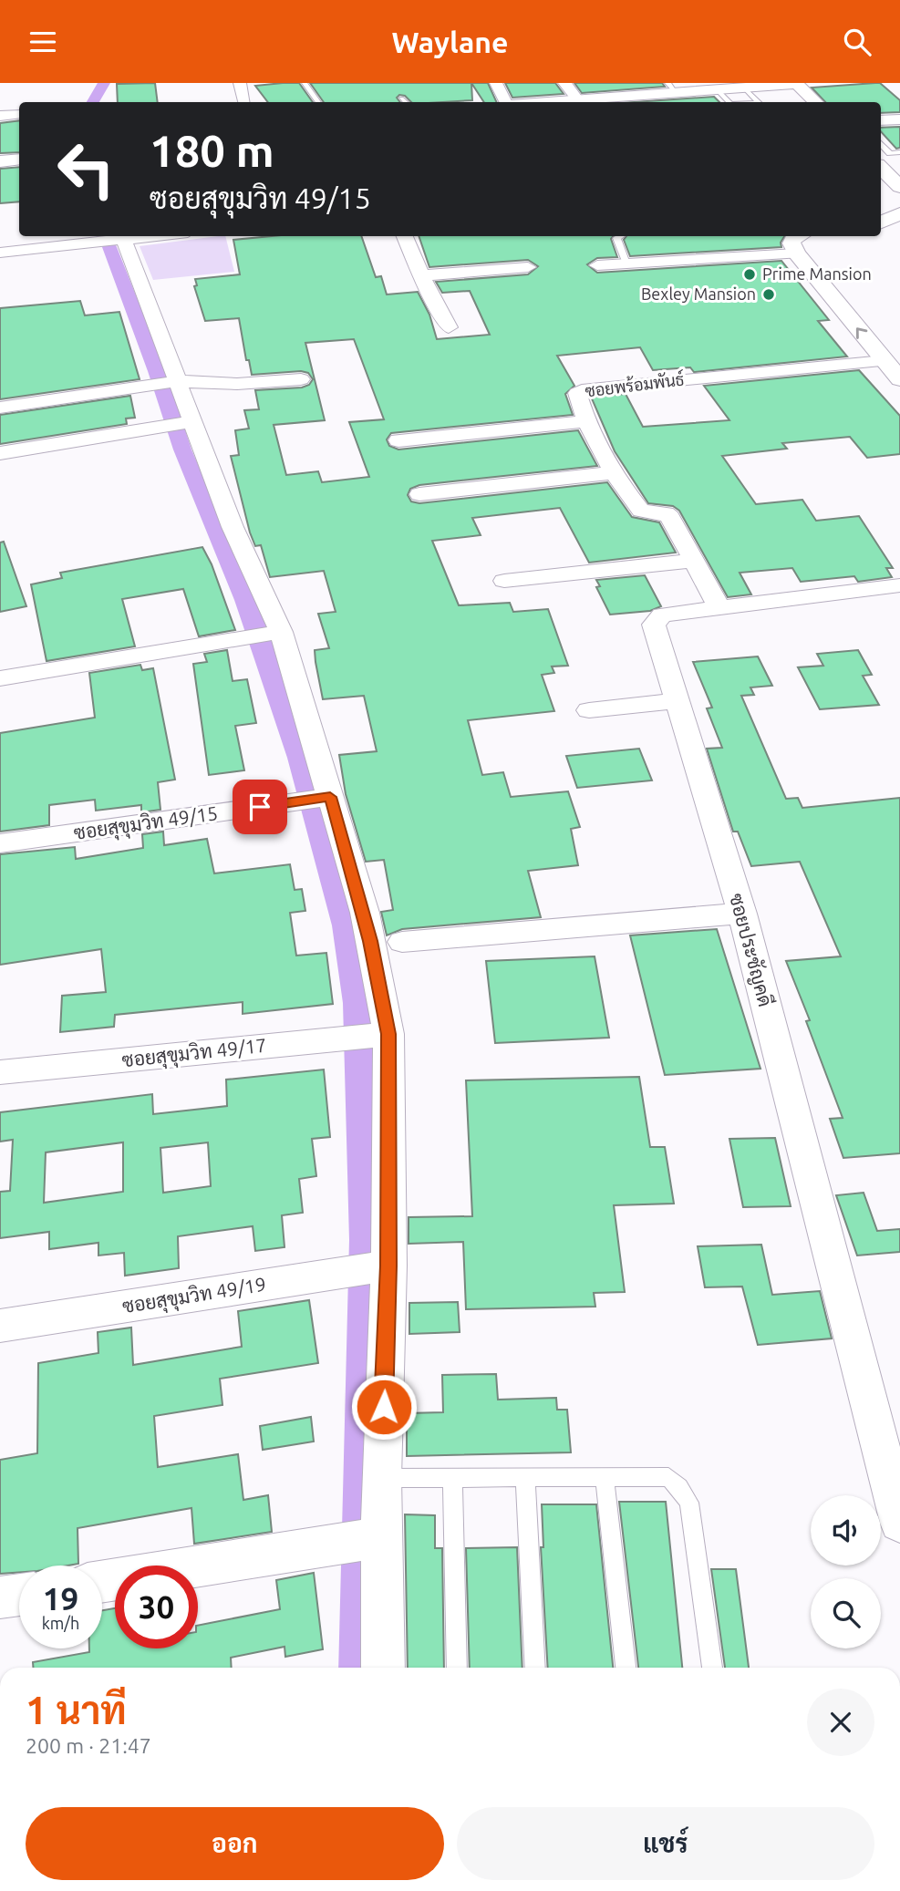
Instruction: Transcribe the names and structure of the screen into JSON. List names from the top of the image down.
{
  "streets": {
    "street": [
      "ซอยพร้อมพันธ์",
      "ซอยสุขุมวิท 49/15",
      "ซอยประชัญคดี",
      "ซอยสุขุมวิท 49/17",
      "ซอยสุขุมวิท 49/19"
    ]
  },
  "crossings": [
    ["ซอยพร้อมพันธ์", "ซอยประชัญคดี"]
  ],
  "places": ["Prime Mansion", "Bexley Mansion"],
  "page": {
    "header": "Waylane",
    "turn": ["180 m", "ซอยสุขุมวิท 49/15"],
    "speed": "19 km/h",
    "limit": "30",
    "heading": ["1 นาที", "200 m · 21:47"],
    "buttons": ["ออก", "แชร์"]
  }
}
